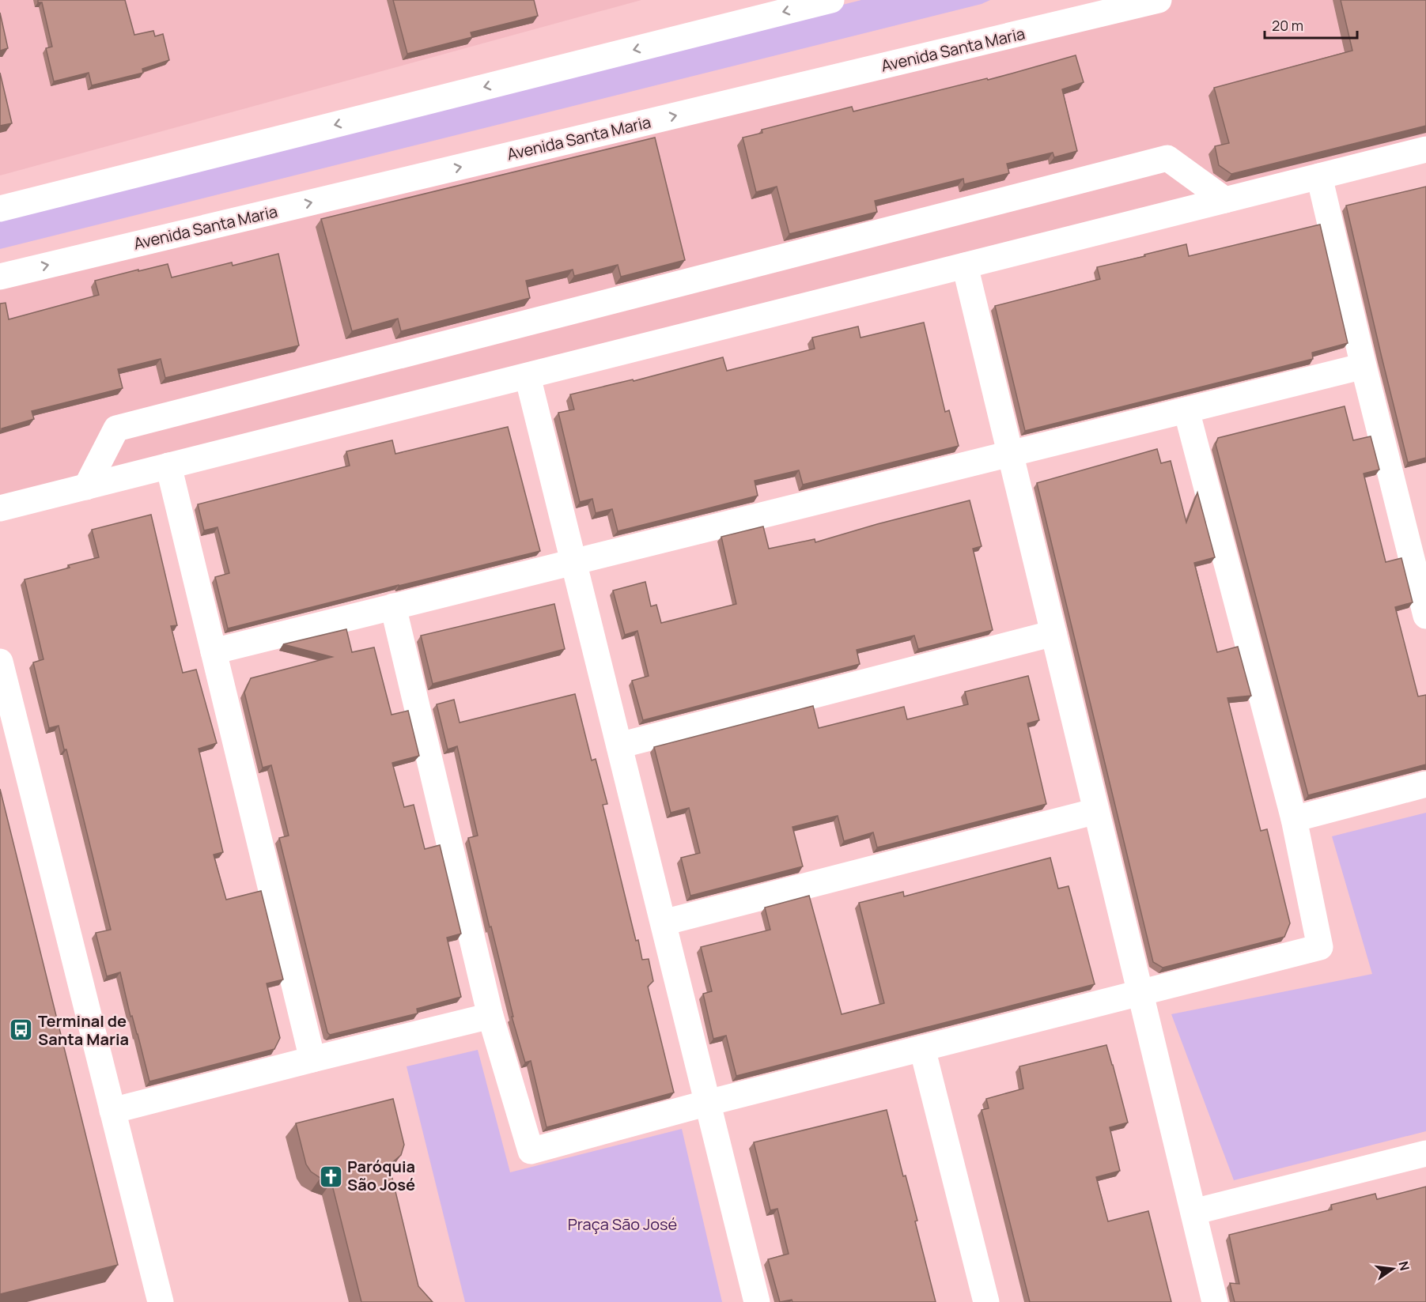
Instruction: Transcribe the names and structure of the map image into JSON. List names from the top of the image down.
{
  "streets": {
    "street": ["Avenida Santa Maria"]
  },
  "parks": ["Praça São José"],
  "places": {
    "bus stop": ["Terminal de Santa Maria"],
    "church": ["Paróquia São José"]
  },
  "scale_bar": "20 m",
  "north": "right"
}
